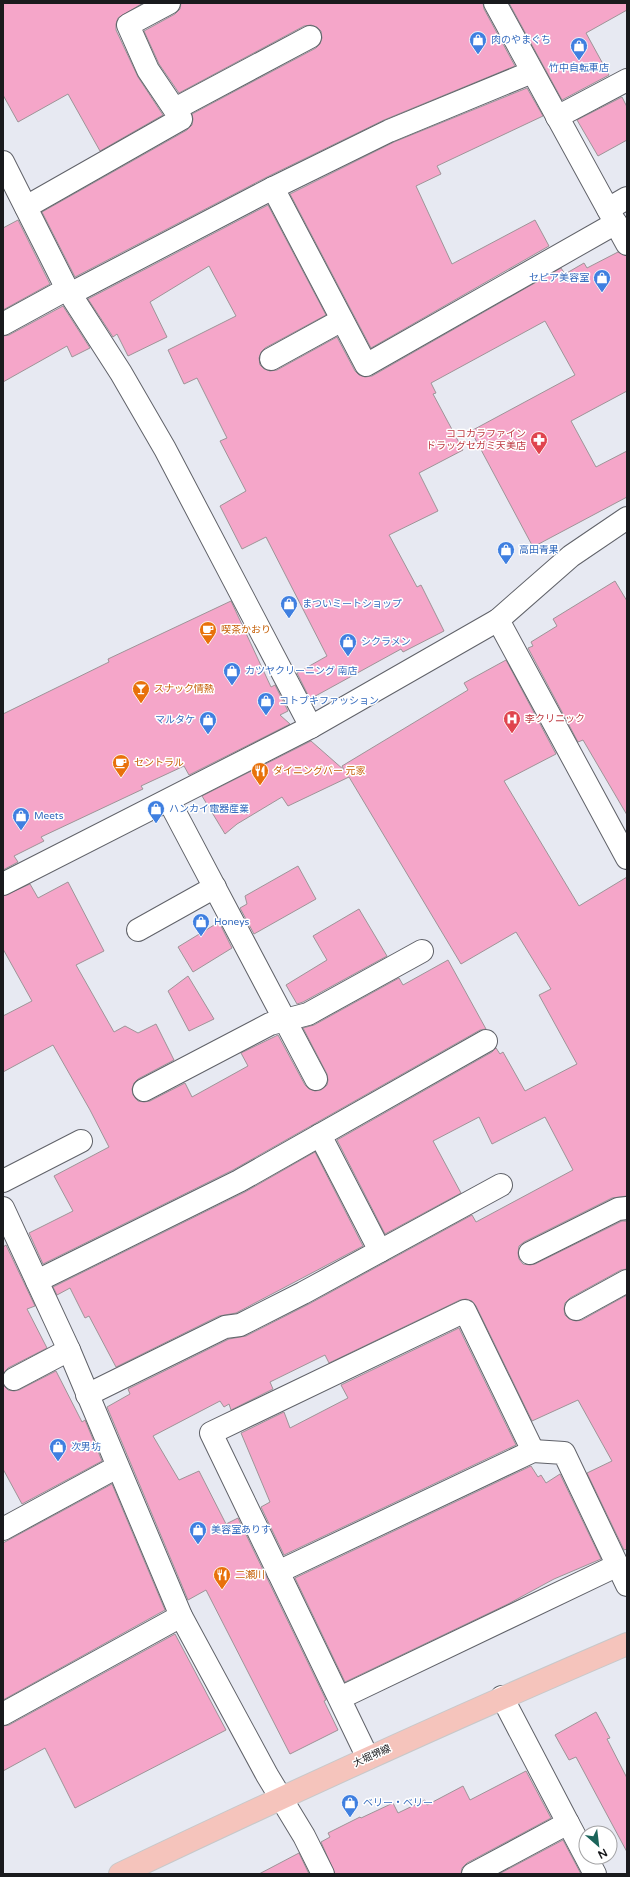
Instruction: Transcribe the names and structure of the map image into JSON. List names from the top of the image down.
{
  "streets": {
    "main road": ["大堀堺線"]
  },
  "places": {
    "shop": [
      "肉のやまぐち",
      "竹中自転車店",
      "セピア美容室",
      "高田青果",
      "まついミートショップ",
      "シクラメン",
      "カツヤクリーニング 南店",
      "コトブキファッション",
      "マルタケ",
      "ハンカイ電器産業",
      "Meets",
      "Honeys",
      "次男坊",
      "美容室ありす",
      "ベリー・ベリー"
    ],
    "pharmacy": ["ココカラファイン ドラッグセガミ天美店"],
    "cafe": ["喫茶かおり", "セントラル"],
    "bar": ["スナック情熱"],
    "hospital": ["李クリニック"],
    "restaurant": ["ダイニングバー 元家", "二瀬川"]
  },
  "north": "bottom right"
}
